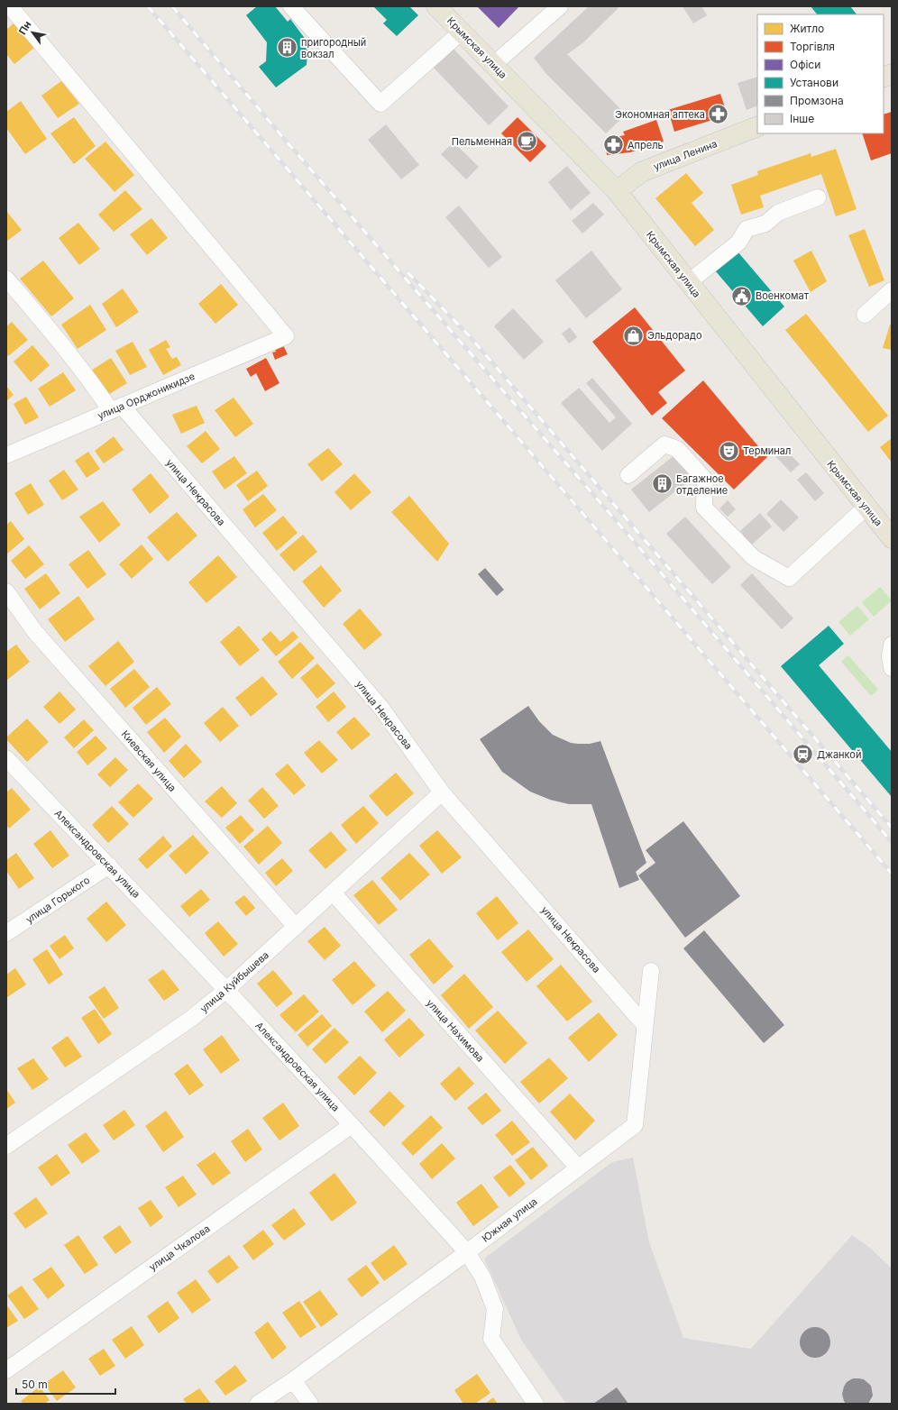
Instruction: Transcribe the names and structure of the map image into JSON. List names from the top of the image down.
{
  "streets": {
    "main road": ["Крымская улица", "улица Ленина"],
    "street": [
      "улица Орджоникидзе",
      "улица Некрасова",
      "Киевская улица",
      "Александровская улица",
      "улица Горького",
      "улица Куйбышева",
      "улица Нахимова",
      "Южная улица",
      "улица Чкалова"
    ]
  },
  "crossings": [
    ["Крымская улица", "улица Ленина"],
    ["улица Орджоникидзе", "улица Некрасова"],
    ["улица Некрасова", "улица Куйбышева"],
    ["улица Некрасова", "Южная улица"],
    ["Киевская улица", "улица Куйбышева"],
    ["Александровская улица", "улица Горького"],
    ["Александровская улица", "улица Куйбышева"],
    ["Александровская улица", "Южная улица"],
    ["Александровская улица", "улица Чкалова"],
    ["улица Куйбышева", "улица Нахимова"],
    ["улица Нахимова", "Южная улица"]
  ],
  "places": {
    "building": ["пригородный вокзал", "Багажное отделение"],
    "pharmacy": ["Экономная аптека", "Апрель"],
    "cafe": ["Пельменная"],
    "public building": ["Военкомат"],
    "shop": ["Эльдорадо"],
    "theatre": ["Терминал"],
    "station": ["Джанкой"]
  },
  "legend": [
    "Житло",
    "Торгівля",
    "Офіси",
    "Установи",
    "Промзона",
    "Інше"
  ],
  "scale_bar": "50 m",
  "north": "top left"
}
